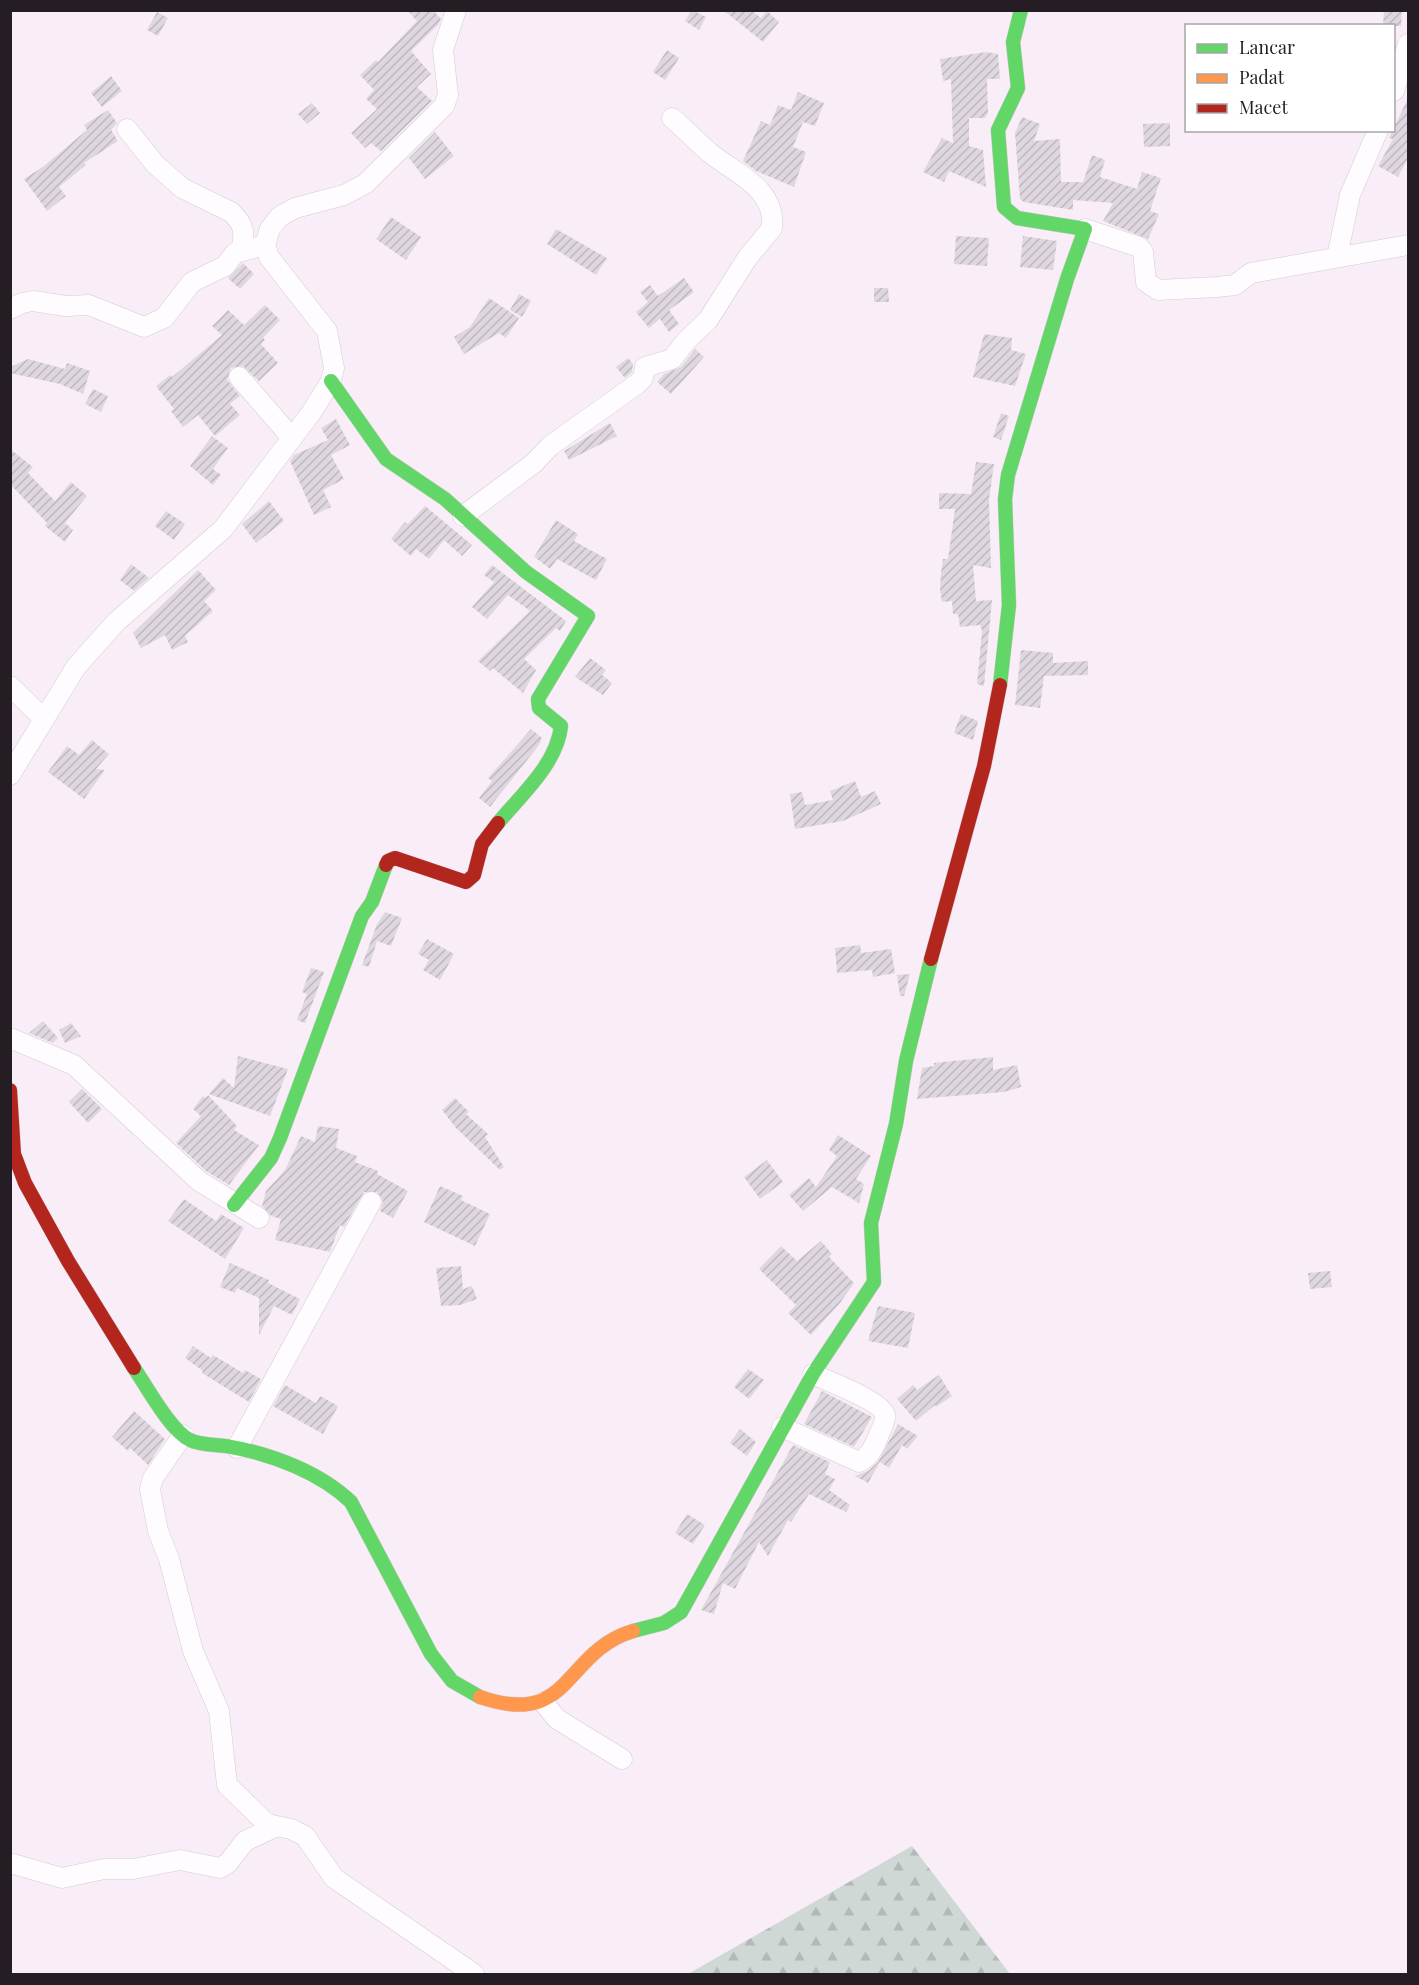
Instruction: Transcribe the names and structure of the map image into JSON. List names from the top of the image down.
{
  "legend": ["Lancar", "Padat", "Macet"]
}
